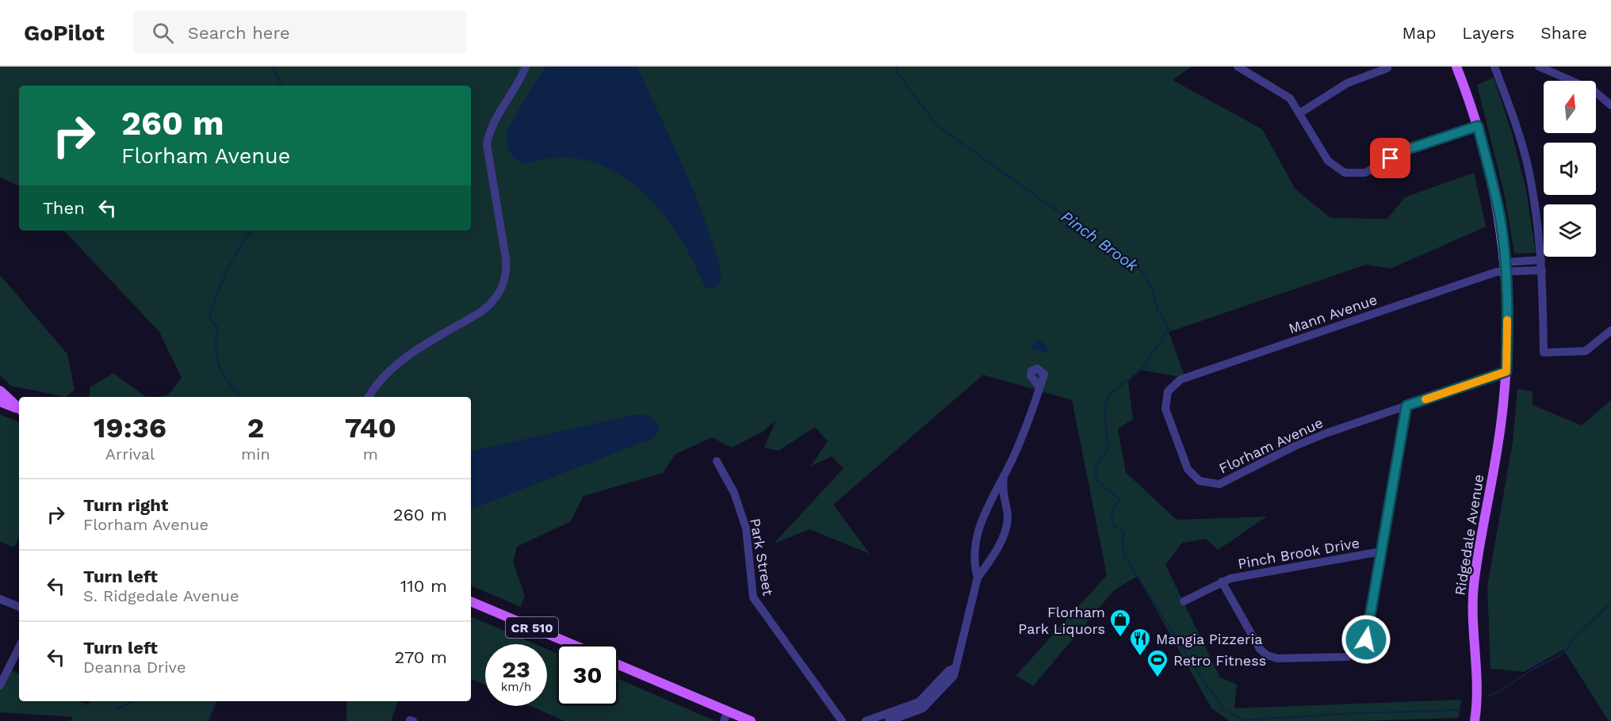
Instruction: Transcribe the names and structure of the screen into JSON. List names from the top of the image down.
{
  "streets": {
    "main road": ["Ridgedale Avenue", "CR 510"],
    "street": [
      "Mann Avenue",
      "Florham Avenue",
      "Pinch Brook Drive",
      "Park Street"
    ]
  },
  "crossings": [
    ["Mann Avenue", "Florham Avenue"],
    ["Mann Avenue", "Ridgedale Avenue"],
    ["Florham Avenue", "Ridgedale Avenue"],
    ["Florham Avenue", "Pinch Brook Drive"]
  ],
  "water": ["Pinch Brook"],
  "places": {
    "shop": ["Florham Park Liquors"],
    "restaurant": ["Mangia Pizzeria"],
    "sports": ["Retro Fitness"]
  },
  "north": "top",
  "page": {
    "header": "GoPilot",
    "search": "Search here",
    "nav": ["Map", "Layers", "Share"],
    "turn": ["260 m", "Florham Avenue"],
    "then": "Then",
    "eta": [
      "19:36",
      "Arrival",
      "2",
      "min",
      "740",
      "m"
    ],
    "list": [
      {
        "name": "Turn right",
        "note": "Florham Avenue",
        "value": "260 m"
      },
      {
        "name": "Turn left",
        "note": "S. Ridgedale Avenue",
        "value": "110 m"
      },
      {
        "name": "Turn left",
        "note": "Deanna Drive",
        "value": "270 m"
      }
    ],
    "speed": "23 km/h",
    "limit": "30"
  }
}
